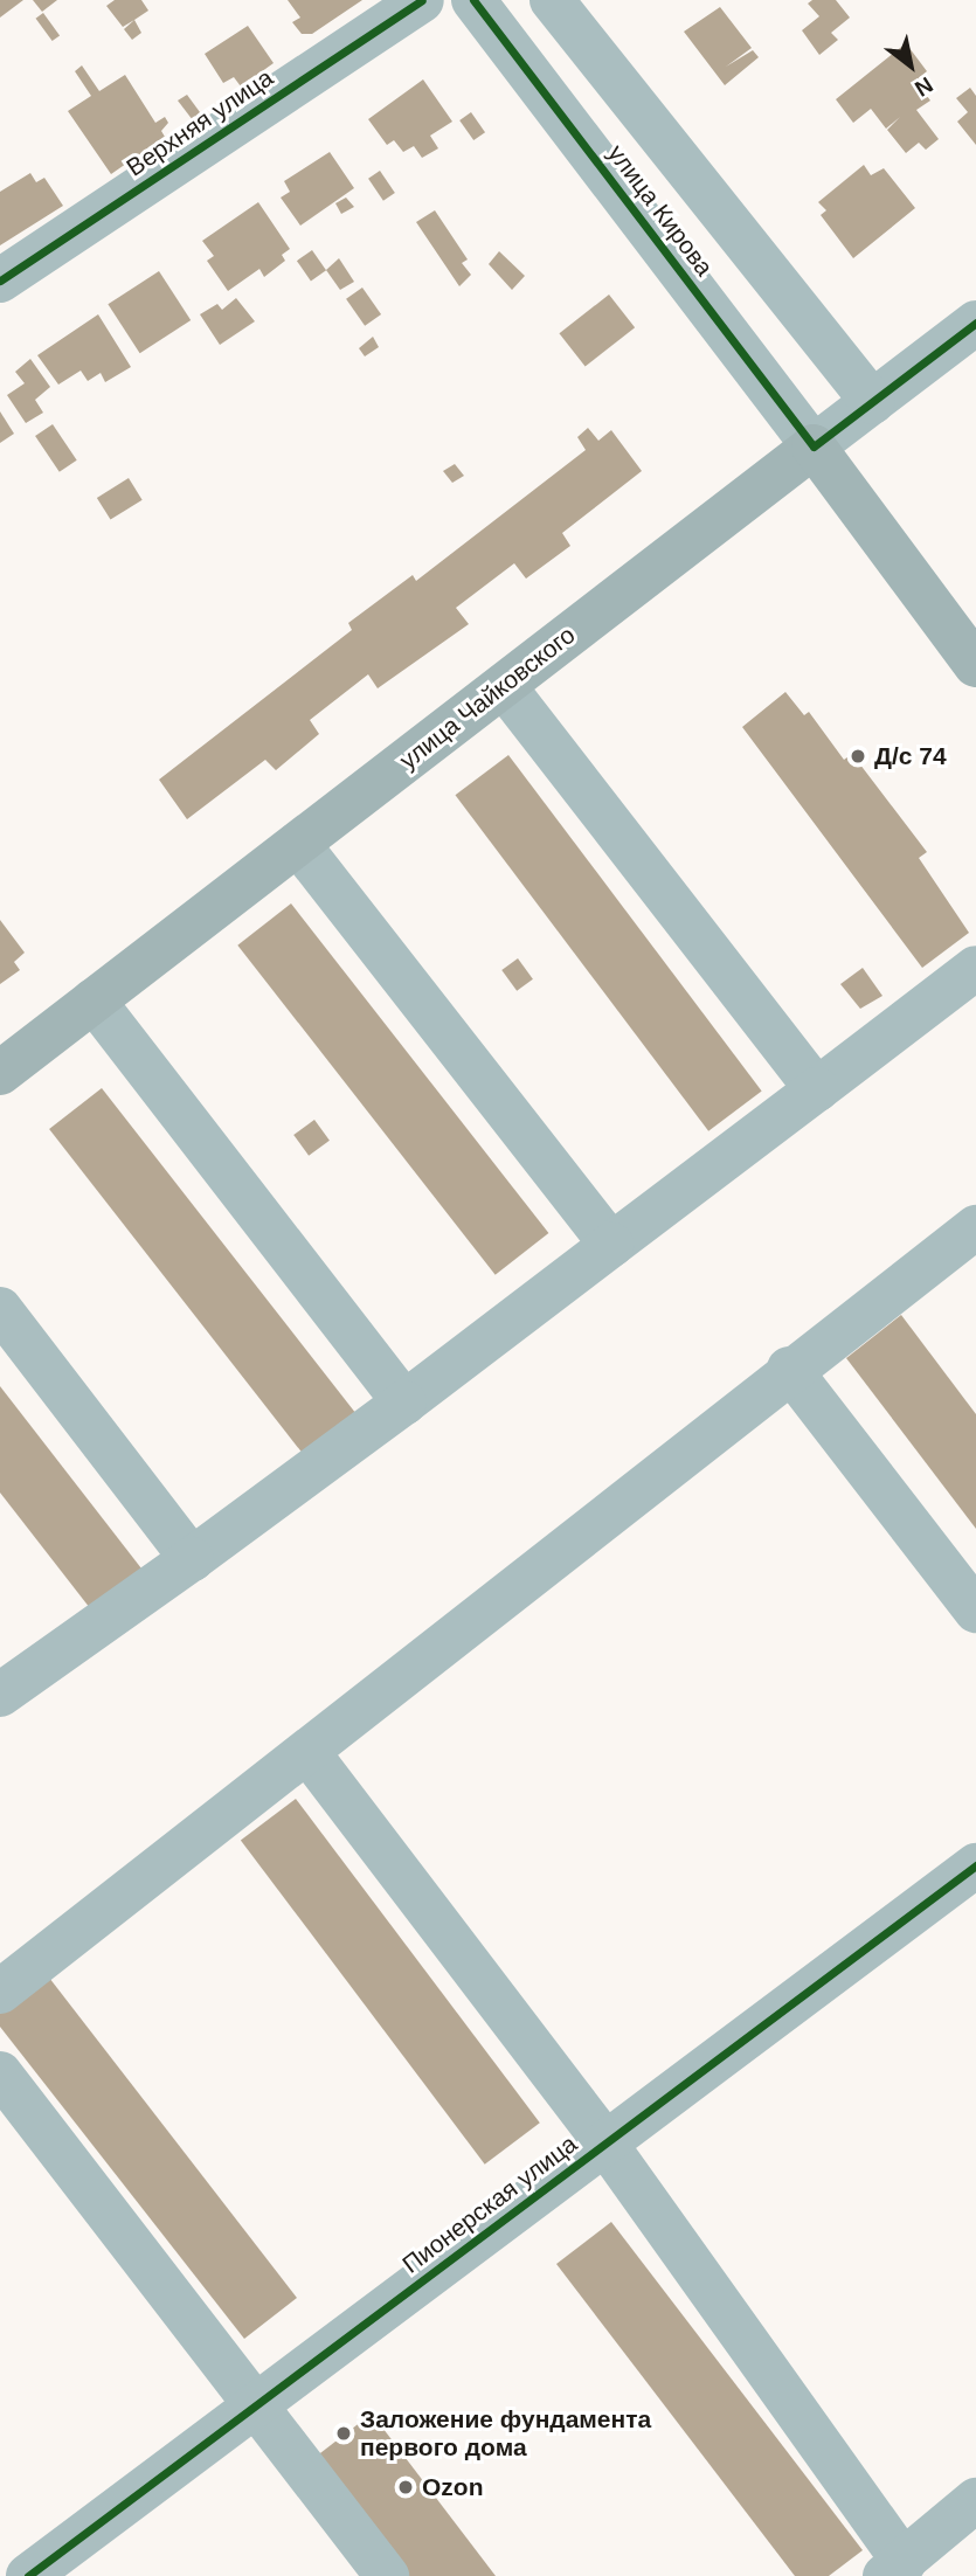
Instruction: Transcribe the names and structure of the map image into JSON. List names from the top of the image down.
{
  "streets": {
    "main road": ["улица Кирова", "улица Чайковского"],
    "street": ["Верхняя улица", "Пионерская улица"]
  },
  "crossings": [
    ["улица Кирова", "улица Чайковского"]
  ],
  "places": ["Д/с 74", "Заложение фундамента первого дома", "Ozon"],
  "north": "bottom right"
}
